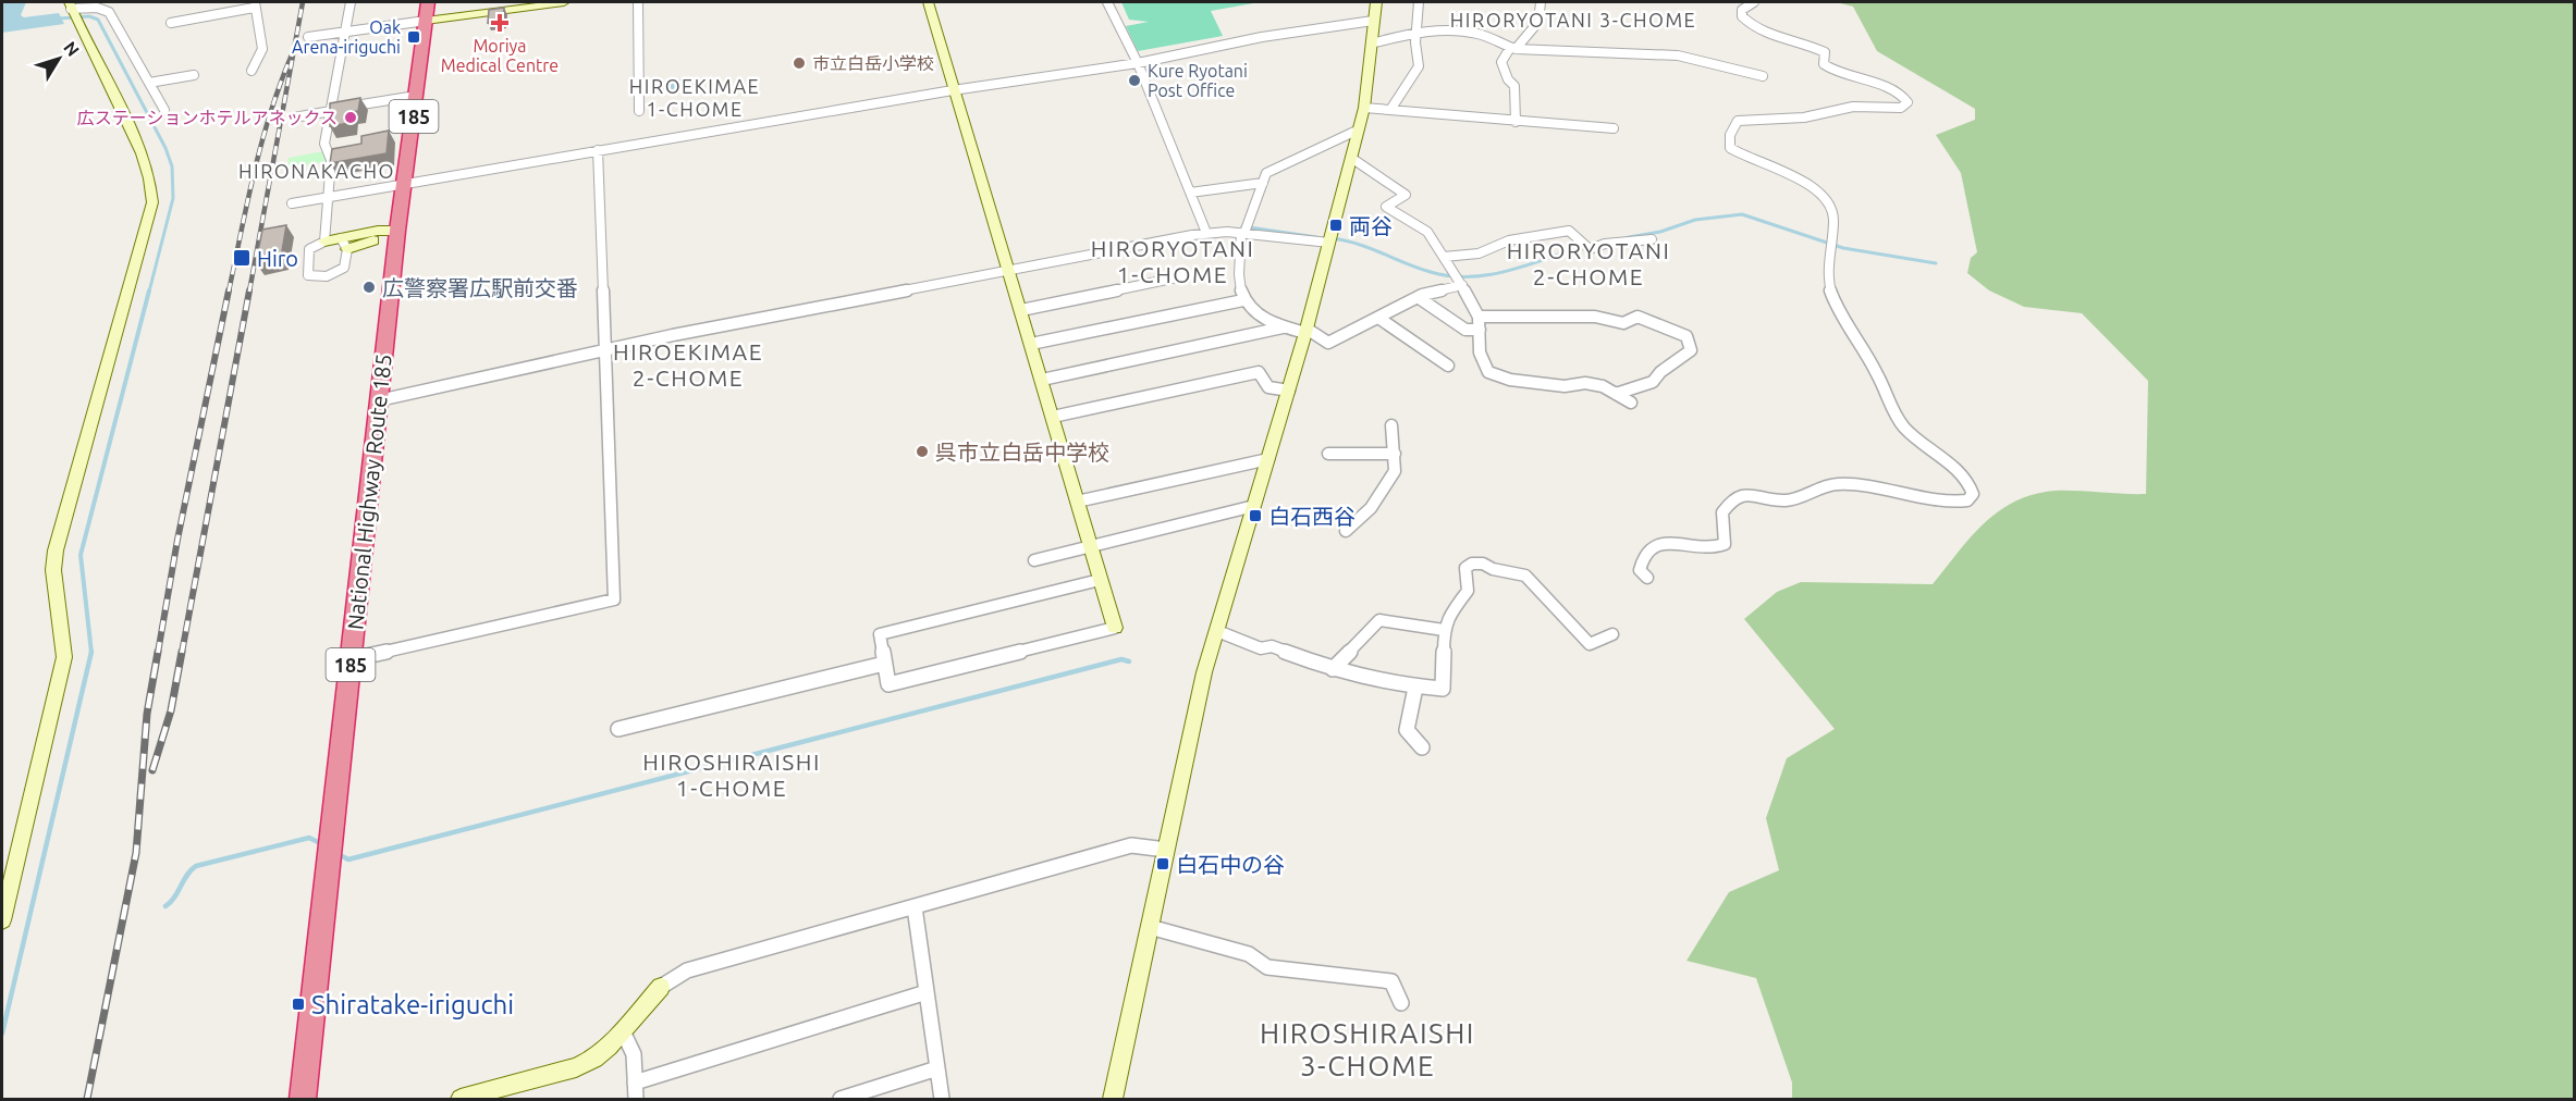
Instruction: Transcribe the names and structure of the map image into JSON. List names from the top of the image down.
{
  "streets": {
    "highway": ["185", "National Highway Route 185"]
  },
  "districts": [
    "HIRORYOTANI 3-CHOME",
    "HIROEKIMAE 1-CHOME",
    "HIRONAKACHO",
    "HIRORYOTANI 1-CHOME",
    "HIRORYOTANI 2-CHOME",
    "HIROEKIMAE 2-CHOME",
    "HIROSHIRAISHI 1-CHOME",
    "HIROSHIRAISHI 3-CHOME"
  ],
  "places": {
    "health": ["Moriya Medical Centre"],
    "transit": [
      "Oak Arena-iriguchi",
      "両谷",
      "Hiro",
      "白石西谷",
      "白石中の谷",
      "Shiratake-iriguchi"
    ],
    "other": [
      "市立白岳小学校",
      "Kure Ryotani Post Office",
      "広ステーションホテルアネックス",
      "広警察署広駅前交番",
      "呉市立白岳中学校"
    ]
  },
  "north": "top right"
}
